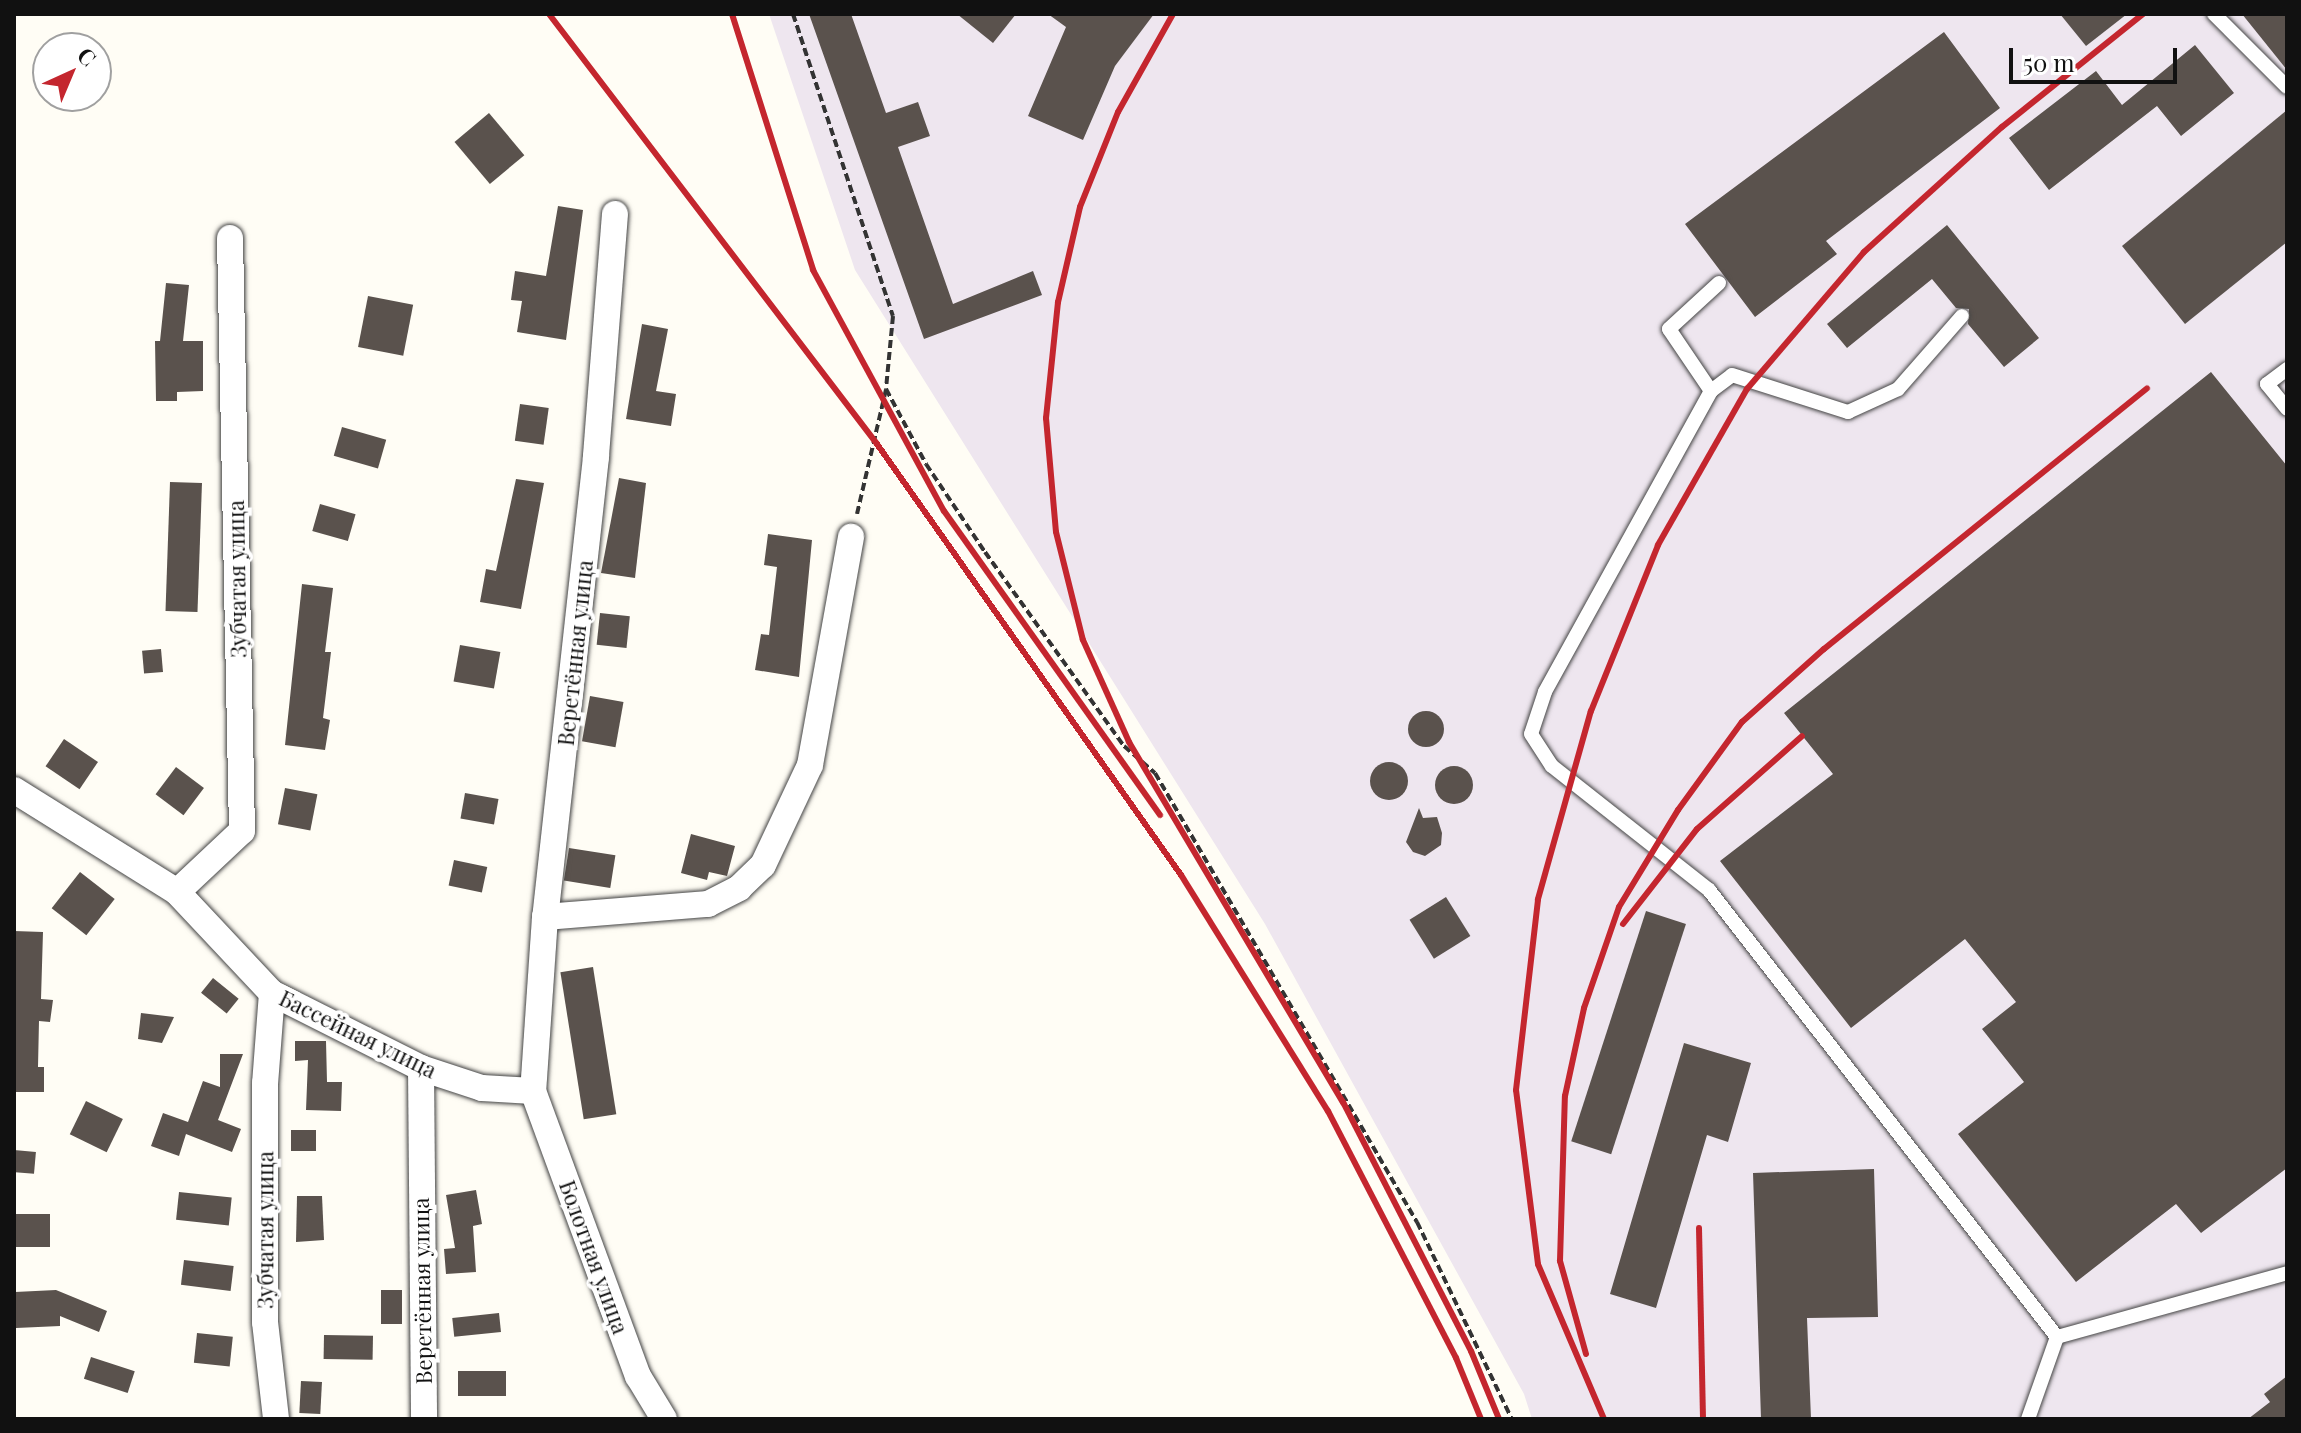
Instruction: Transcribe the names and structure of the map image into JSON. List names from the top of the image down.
{
  "streets": {
    "street": [
      "Зубчатая улица",
      "Веретённая улица",
      "Бассейная улица",
      "Болотная улица"
    ]
  },
  "crossings": [
    ["Зубчатая улица", "Бассейная улица"],
    ["Веретённая улица", "Бассейная улица"],
    ["Веретённая улица", "Болотная улица"],
    ["Бассейная улица", "Болотная улица"]
  ],
  "scale_bar": "50 m",
  "north": "top right"
}
